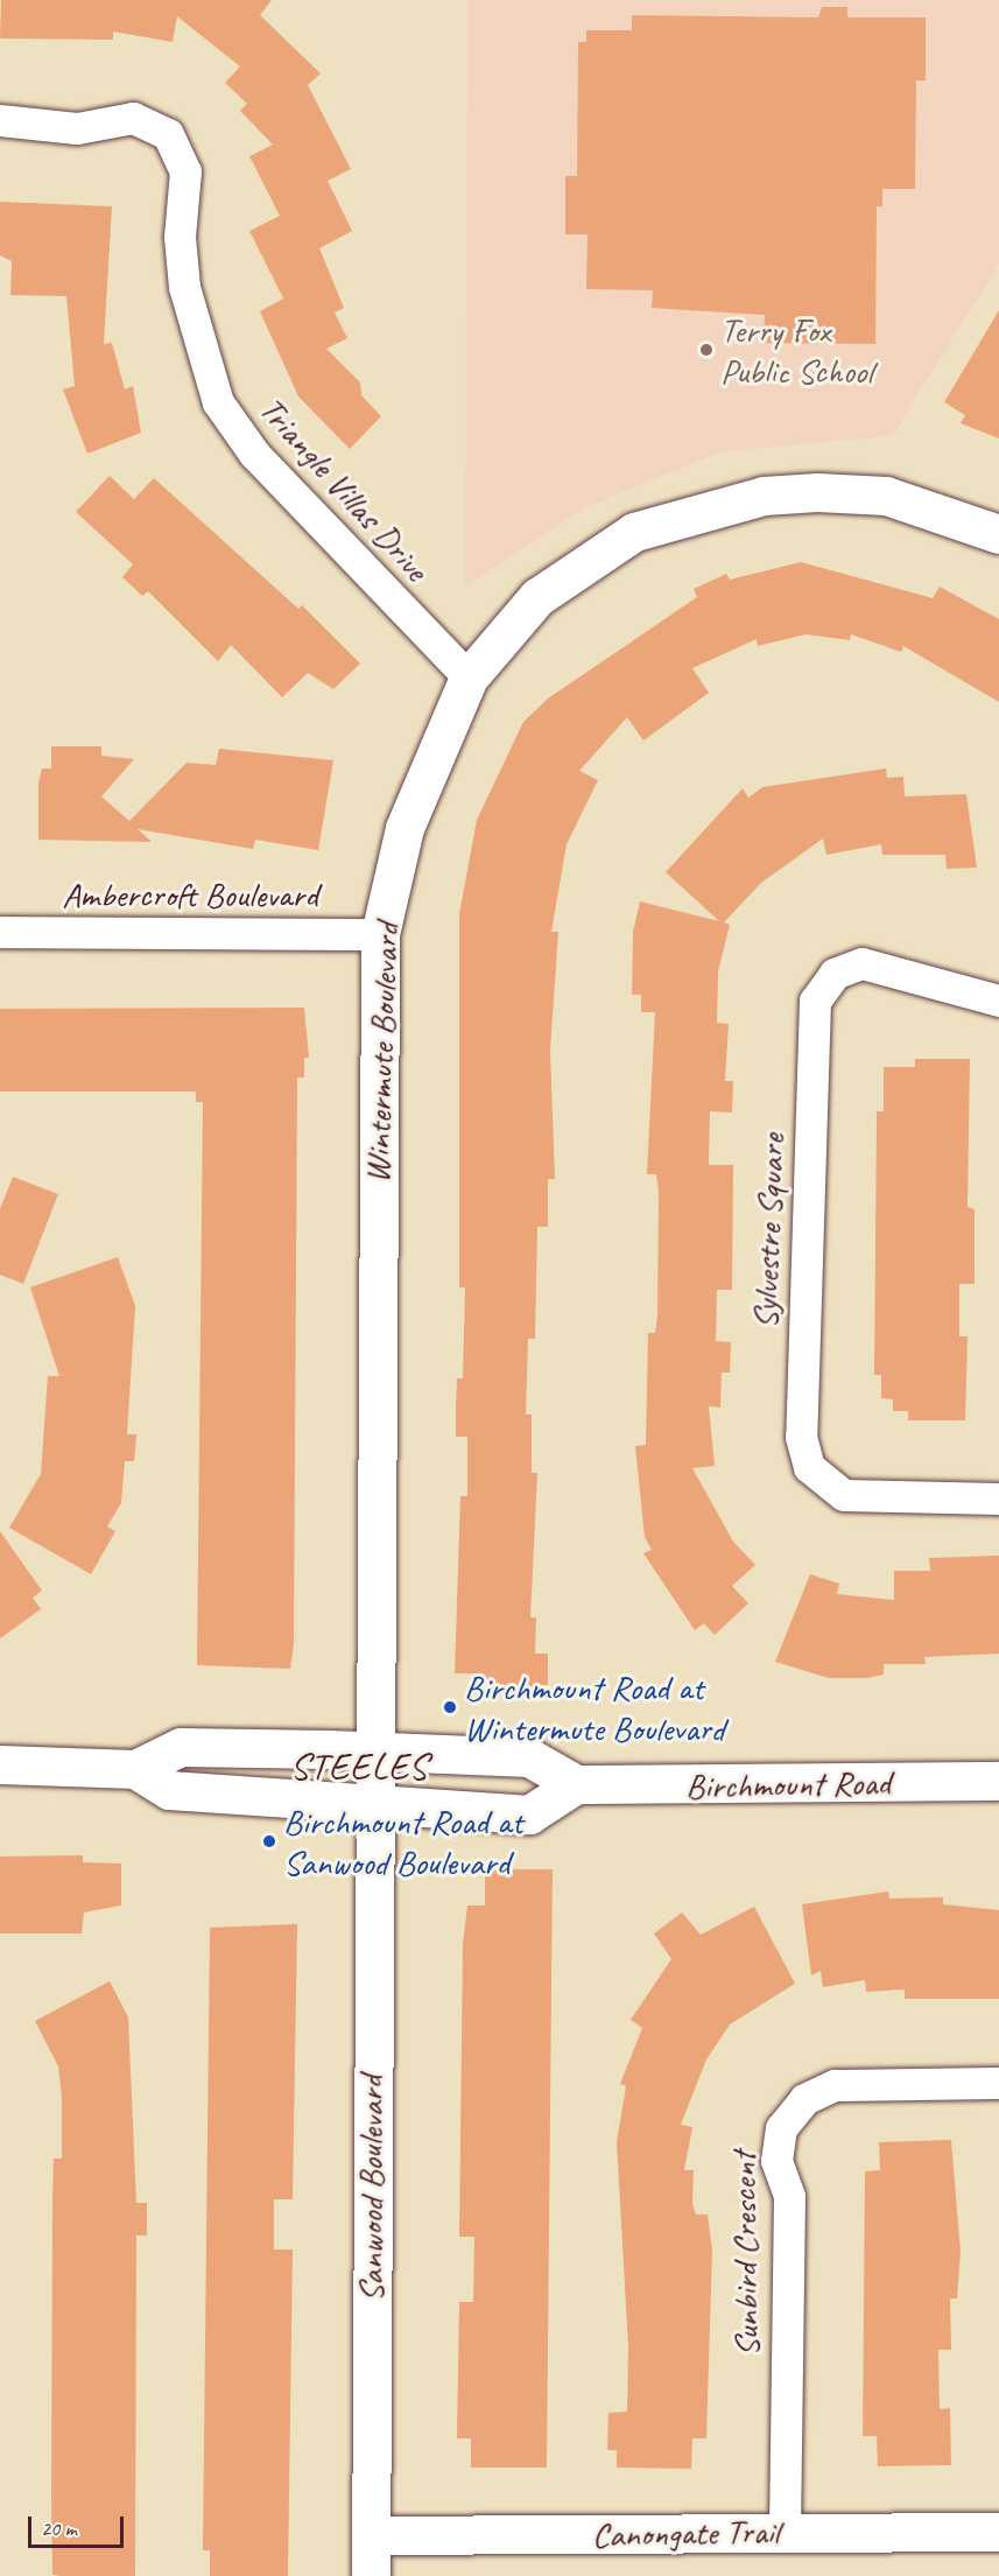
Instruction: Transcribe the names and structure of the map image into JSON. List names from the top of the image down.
{
  "streets": {
    "street": [
      "Triangle Villas Drive",
      "Ambercroft Boulevard",
      "Wintermute Boulevard",
      "Sylvestre Square",
      "Birchmount Road",
      "Sanwood Boulevard",
      "Sunbird Crescent",
      "Canongate Trail"
    ]
  },
  "crossings": [
    ["Triangle Villas Drive", "Wintermute Boulevard"],
    ["Ambercroft Boulevard", "Wintermute Boulevard"],
    ["Wintermute Boulevard", "Sanwood Boulevard"],
    ["Sanwood Boulevard", "Canongate Trail"],
    ["Sunbird Crescent", "Canongate Trail"]
  ],
  "districts": ["STEELES"],
  "places": ["Terry Fox Public School", "Birchmount Road at Wintermute Boulevard", "Birchmount Road at Sanwood Boulevard"],
  "scale_bar": "20 m"
}
